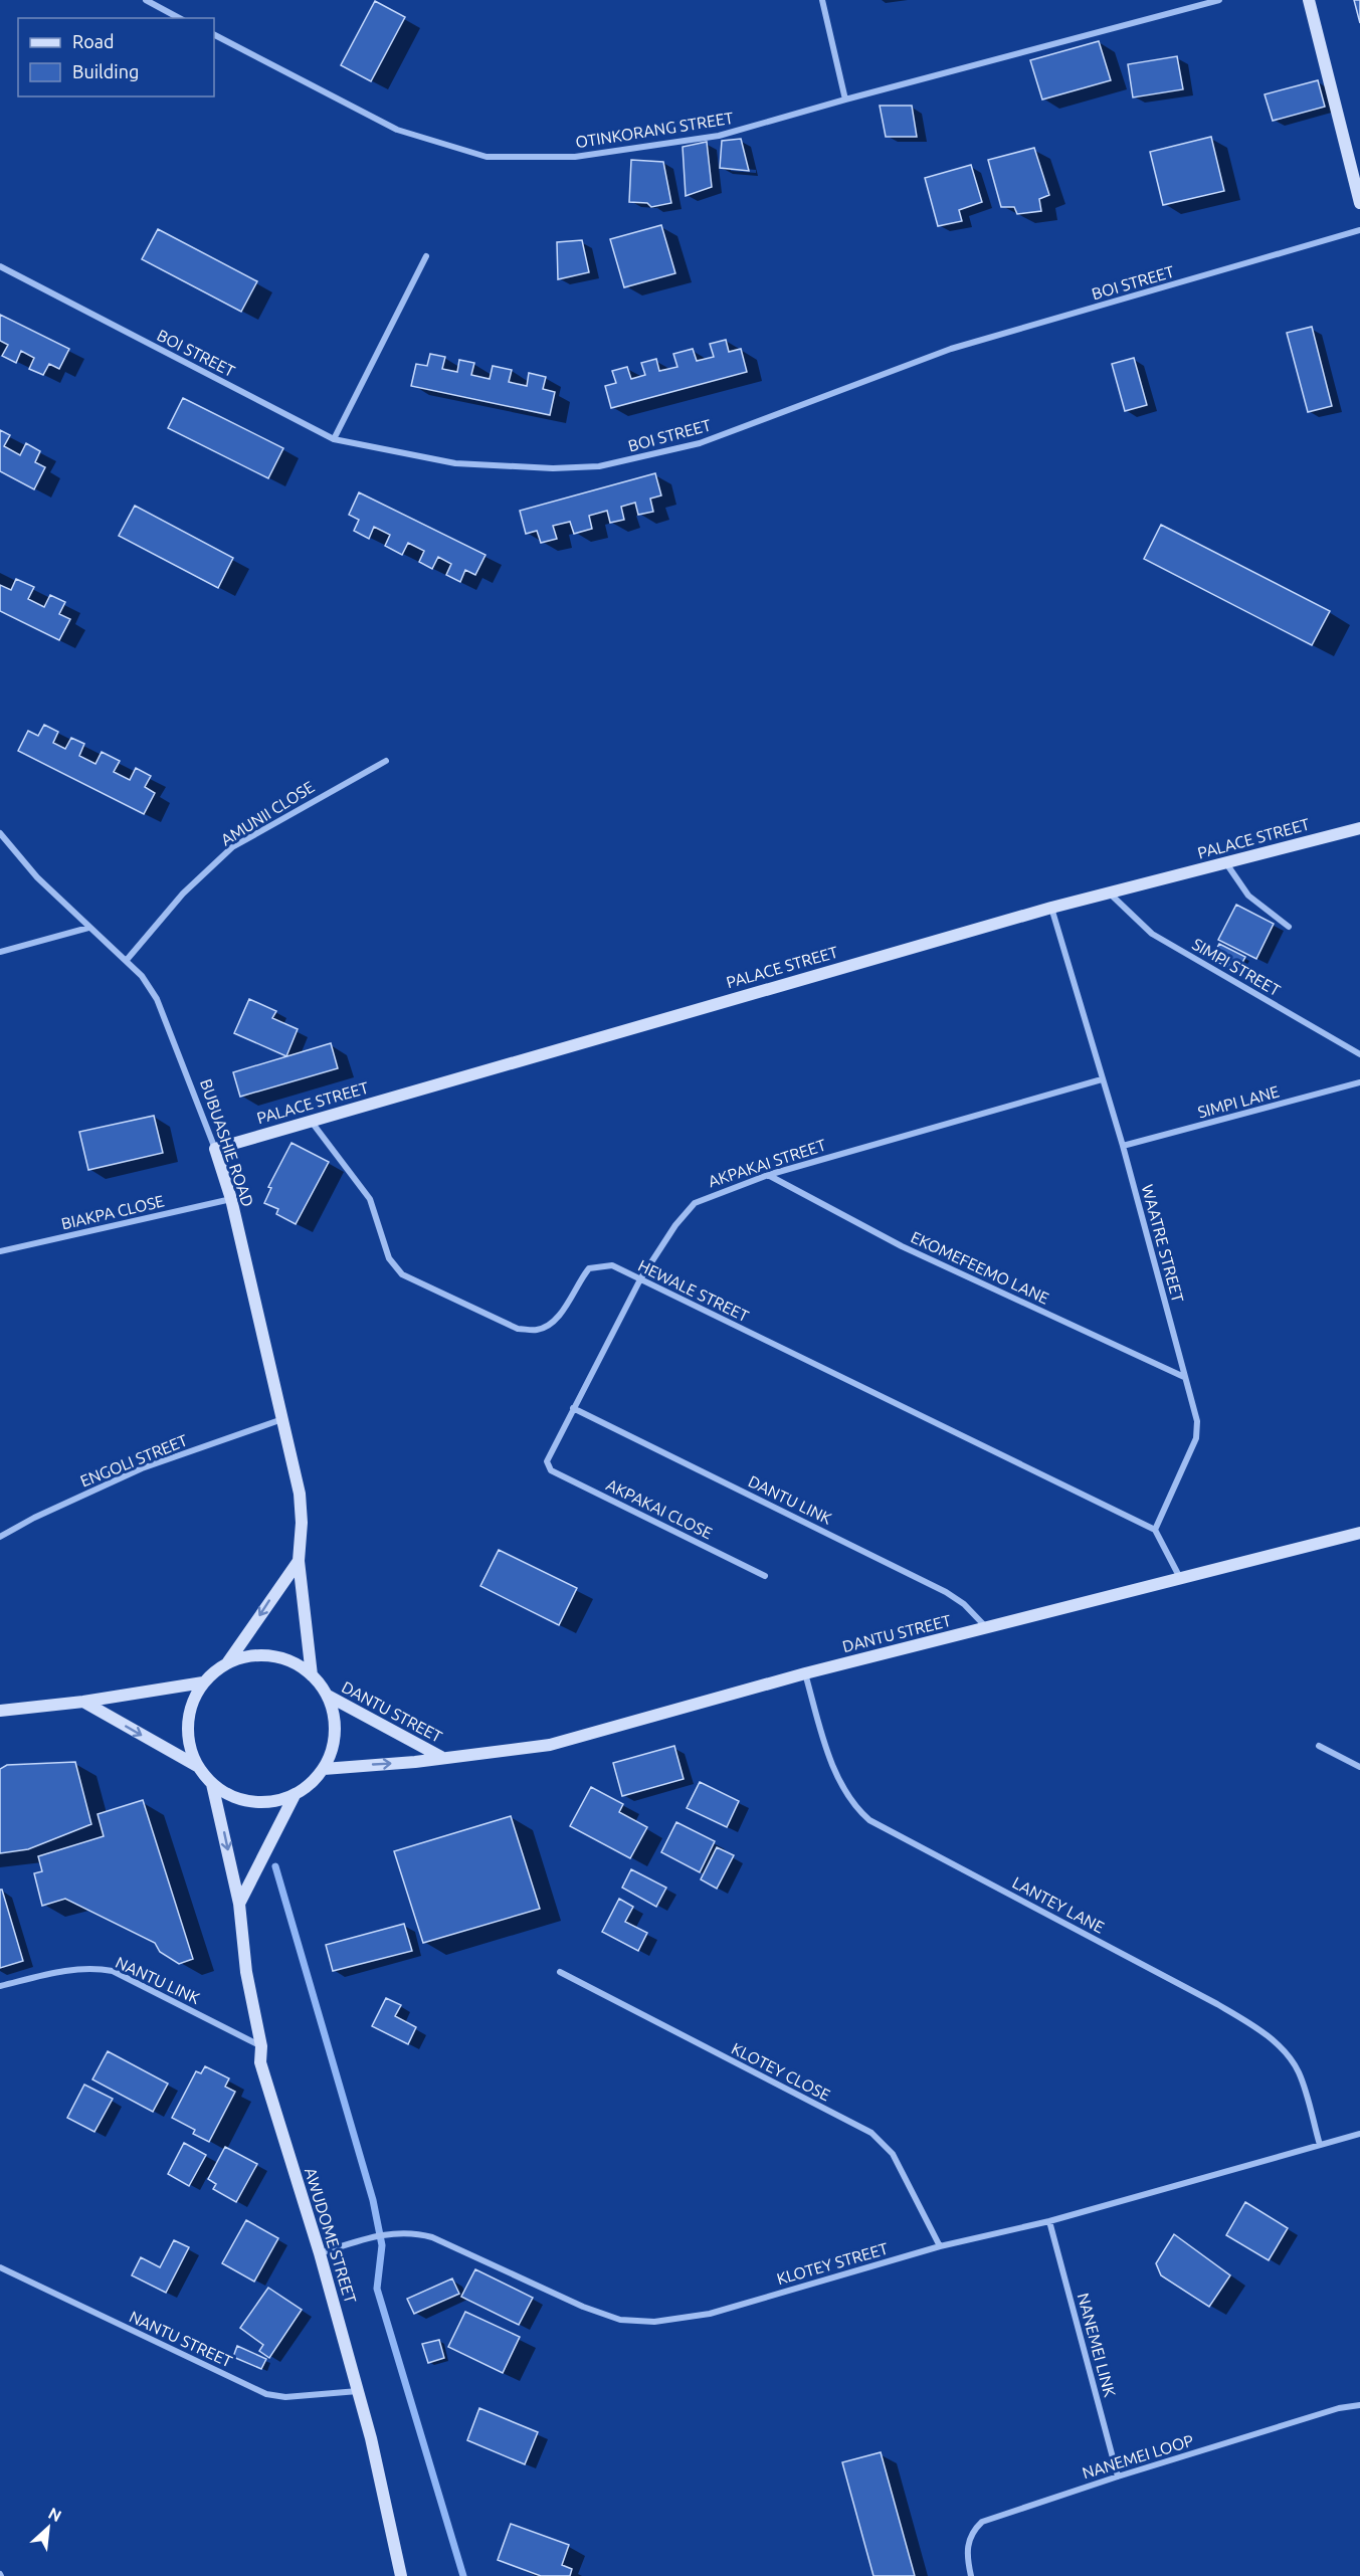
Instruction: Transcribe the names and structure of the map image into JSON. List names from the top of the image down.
{
  "streets": {
    "street": [
      "OTINKORANG STREET",
      "BOI STREET",
      "AMUNII CLOSE",
      "PALACE STREET",
      "SIMPI STREET",
      "SIMPI LANE",
      "BUBUASHIE ROAD",
      "AKPAKAI STREET",
      "BIAKPA CLOSE",
      "WAATRE STREET",
      "EKOMEFEEMO LANE",
      "HEWALE STREET",
      "ENGOLI STREET",
      "DANTU LINK",
      "AKPAKAI CLOSE",
      "DANTU STREET",
      "LANTEY LANE",
      "NANTU LINK",
      "KLOTEY CLOSE",
      "AWUDOME STREET",
      "KLOTEY STREET",
      "NANTU STREET",
      "NANEMEI LINK",
      "NANEMEI LOOP"
    ]
  },
  "crossings": [
    ["AMUNII CLOSE", "BUBUASHIE ROAD"],
    ["PALACE STREET", "SIMPI STREET"],
    ["PALACE STREET", "BUBUASHIE ROAD"],
    ["PALACE STREET", "WAATRE STREET"],
    ["PALACE STREET", "HEWALE STREET"],
    ["SIMPI LANE", "WAATRE STREET"],
    ["BUBUASHIE ROAD", "BIAKPA CLOSE"],
    ["BUBUASHIE ROAD", "ENGOLI STREET"],
    ["BUBUASHIE ROAD", "DANTU STREET"],
    ["BUBUASHIE ROAD", "AWUDOME STREET"],
    ["AKPAKAI STREET", "WAATRE STREET"],
    ["AKPAKAI STREET", "EKOMEFEEMO LANE"],
    ["AKPAKAI STREET", "HEWALE STREET"],
    ["AKPAKAI STREET", "DANTU LINK"],
    ["AKPAKAI STREET", "AKPAKAI CLOSE"],
    ["WAATRE STREET", "EKOMEFEEMO LANE"],
    ["WAATRE STREET", "HEWALE STREET"],
    ["DANTU LINK", "DANTU STREET"],
    ["DANTU STREET", "LANTEY LANE"],
    ["DANTU STREET", "AWUDOME STREET"],
    ["LANTEY LANE", "KLOTEY STREET"],
    ["NANTU LINK", "AWUDOME STREET"],
    ["KLOTEY CLOSE", "KLOTEY STREET"],
    ["AWUDOME STREET", "KLOTEY STREET"],
    ["AWUDOME STREET", "NANTU STREET"],
    ["KLOTEY STREET", "NANEMEI LINK"],
    ["NANEMEI LINK", "NANEMEI LOOP"]
  ],
  "legend": ["Road", "Building"],
  "north": "top right"
}
